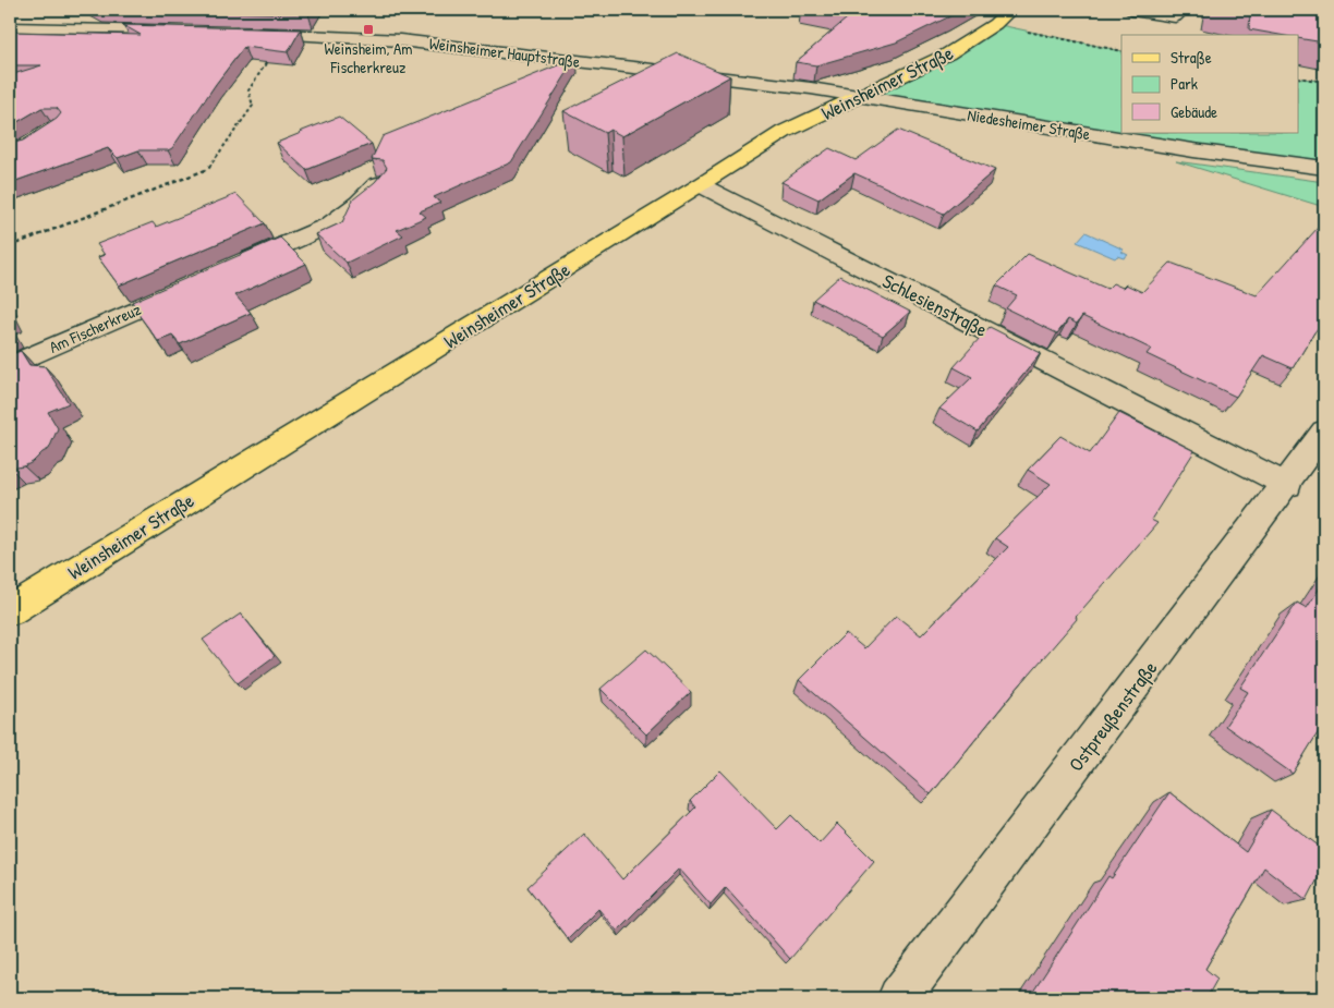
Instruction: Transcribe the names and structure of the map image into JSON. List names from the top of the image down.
{
  "streets": {
    "main road": ["Weinsheimer Straße"],
    "street": [
      "Weinsheimer Hauptstraße",
      "Niedesheimer Straße",
      "Schlesienstraße",
      "Am Fischerkreuz",
      "Ostpreußenstraße"
    ]
  },
  "crossings": [
    ["Weinsheimer Hauptstraße", "Weinsheimer Straße"],
    ["Weinsheimer Hauptstraße", "Niedesheimer Straße"],
    ["Weinsheimer Straße", "Niedesheimer Straße"],
    ["Weinsheimer Straße", "Schlesienstraße"],
    ["Schlesienstraße", "Ostpreußenstraße"]
  ],
  "places": {
    "transit": ["Weinsheim, Am Fischerkreuz"]
  },
  "legend": ["Straße", "Park", "Gebäude"]
}
